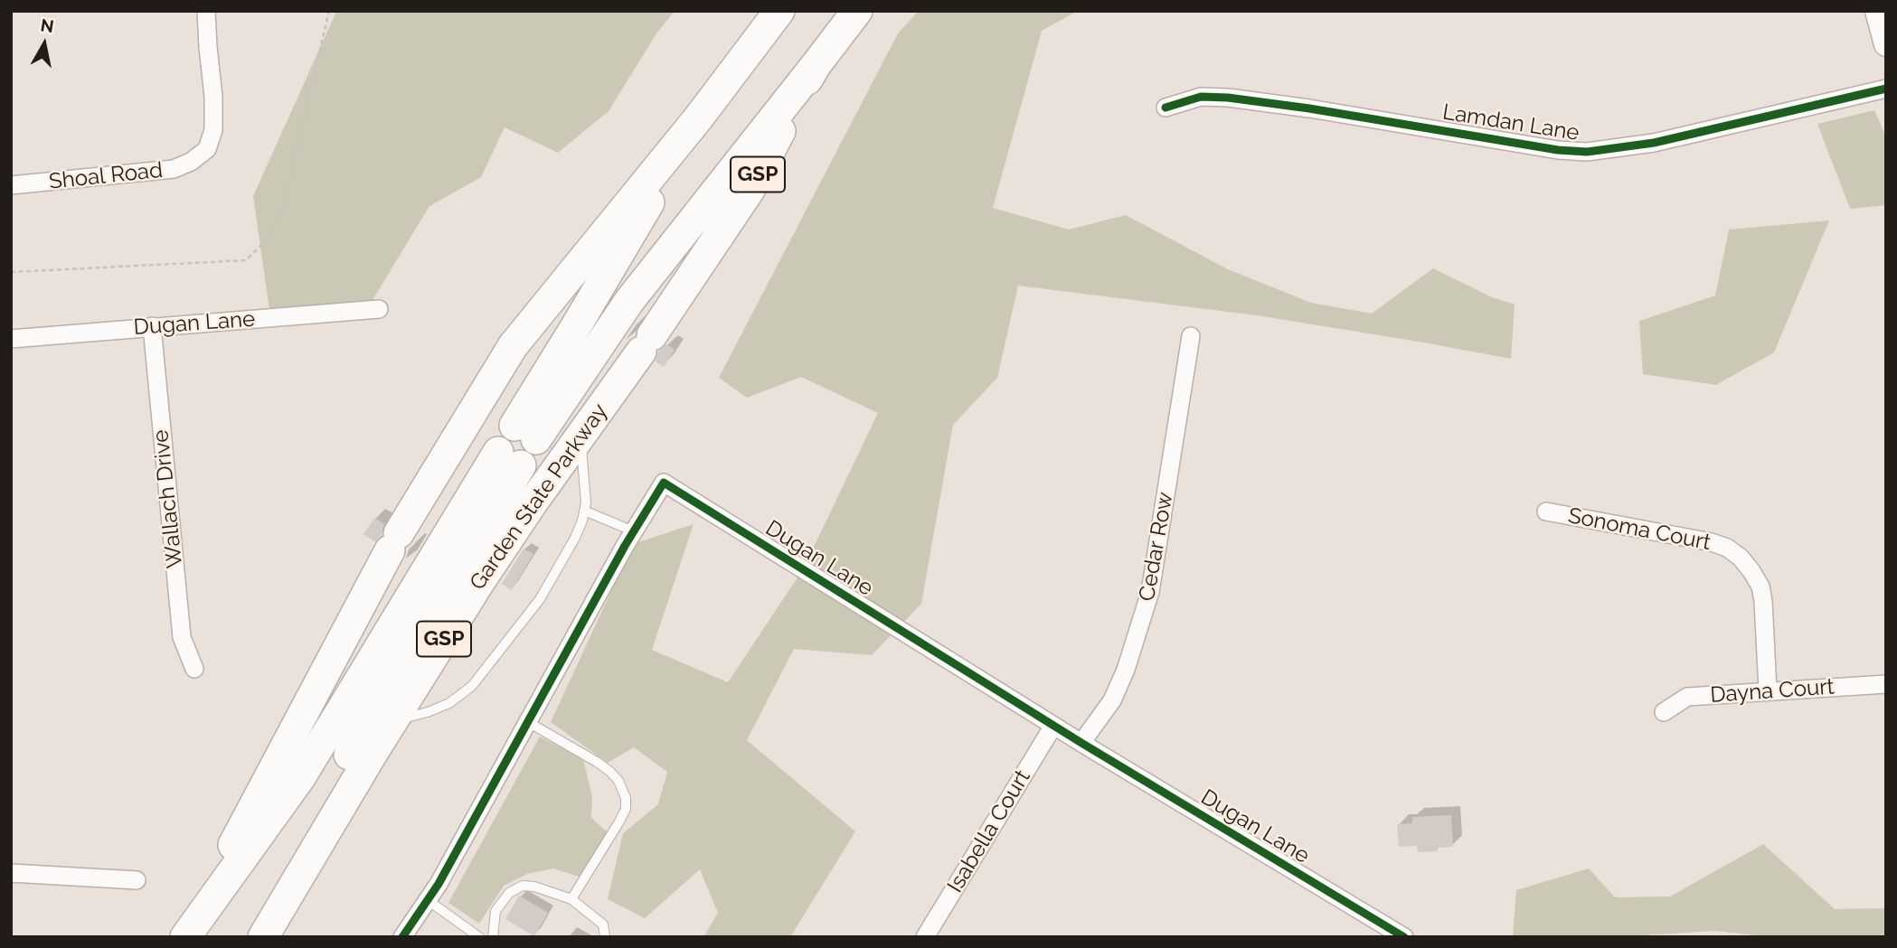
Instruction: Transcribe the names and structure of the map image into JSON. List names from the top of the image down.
{
  "streets": {
    "highway": ["GSP", "Garden State Parkway"],
    "street": [
      "Lamdan Lane",
      "Shoal Road",
      "Dugan Lane",
      "Wallach Drive",
      "Sonoma Court",
      "Cedar Row",
      "Dayna Court",
      "Isabella Court"
    ]
  },
  "crossings": [
    ["Dugan Lane", "Wallach Drive"],
    ["Dugan Lane", "Cedar Row"],
    ["Dugan Lane", "Isabella Court"],
    ["Sonoma Court", "Dayna Court"]
  ],
  "north": "top"
}
